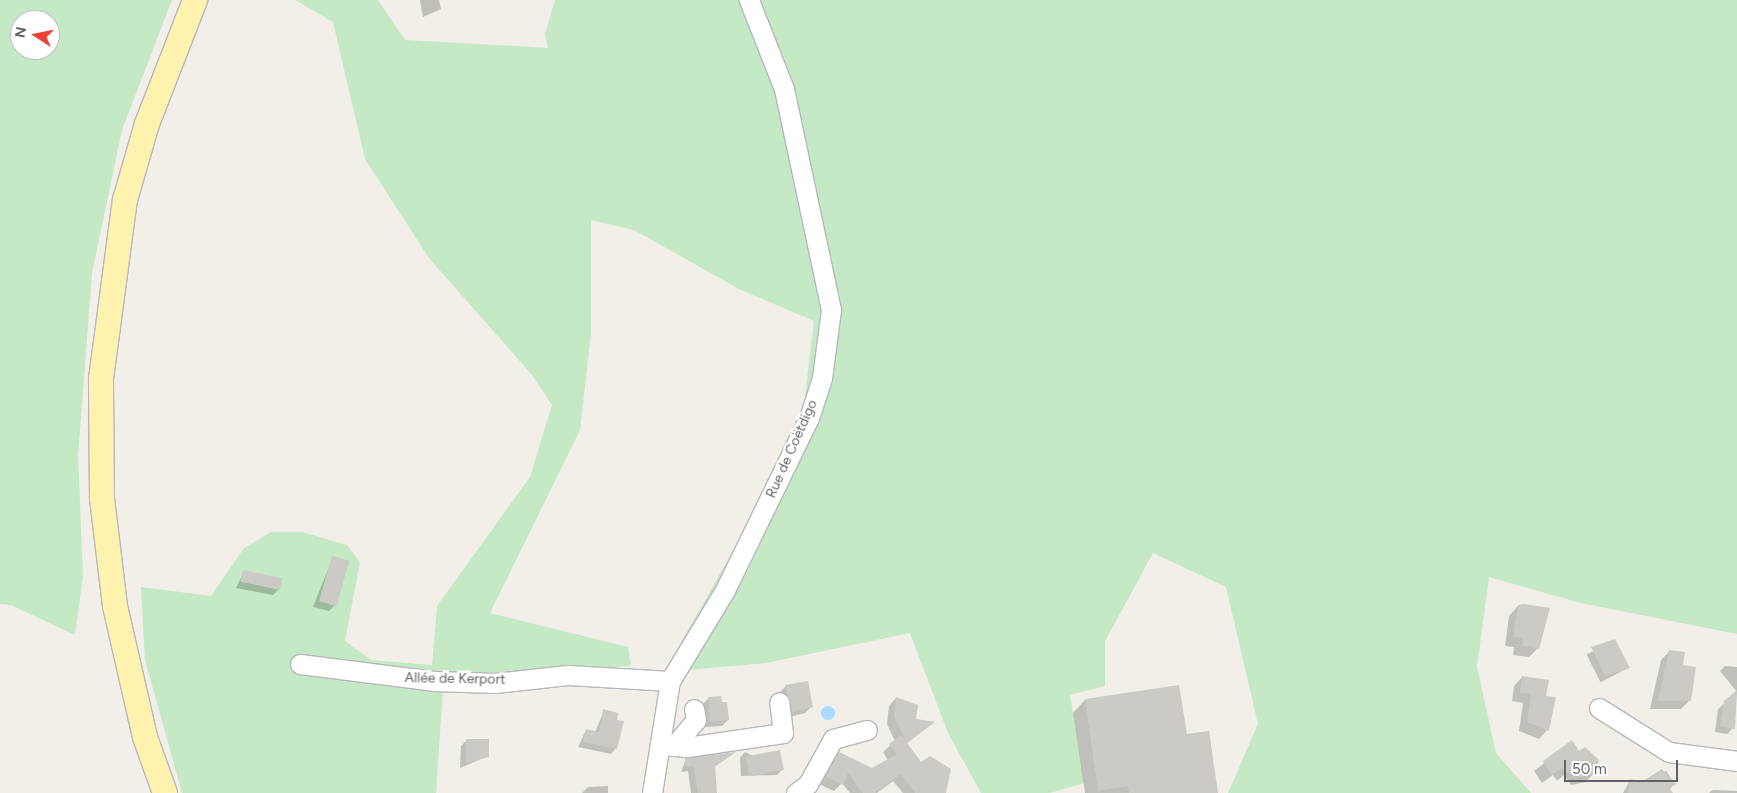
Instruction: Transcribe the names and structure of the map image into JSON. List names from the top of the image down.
{
  "streets": {
    "street": ["Rue de Coëtdigo", "Allée de Kerport"]
  },
  "crossings": [
    ["Rue de Coëtdigo", "Allée de Kerport"]
  ],
  "scale_bar": "50 m",
  "north": "left"
}
